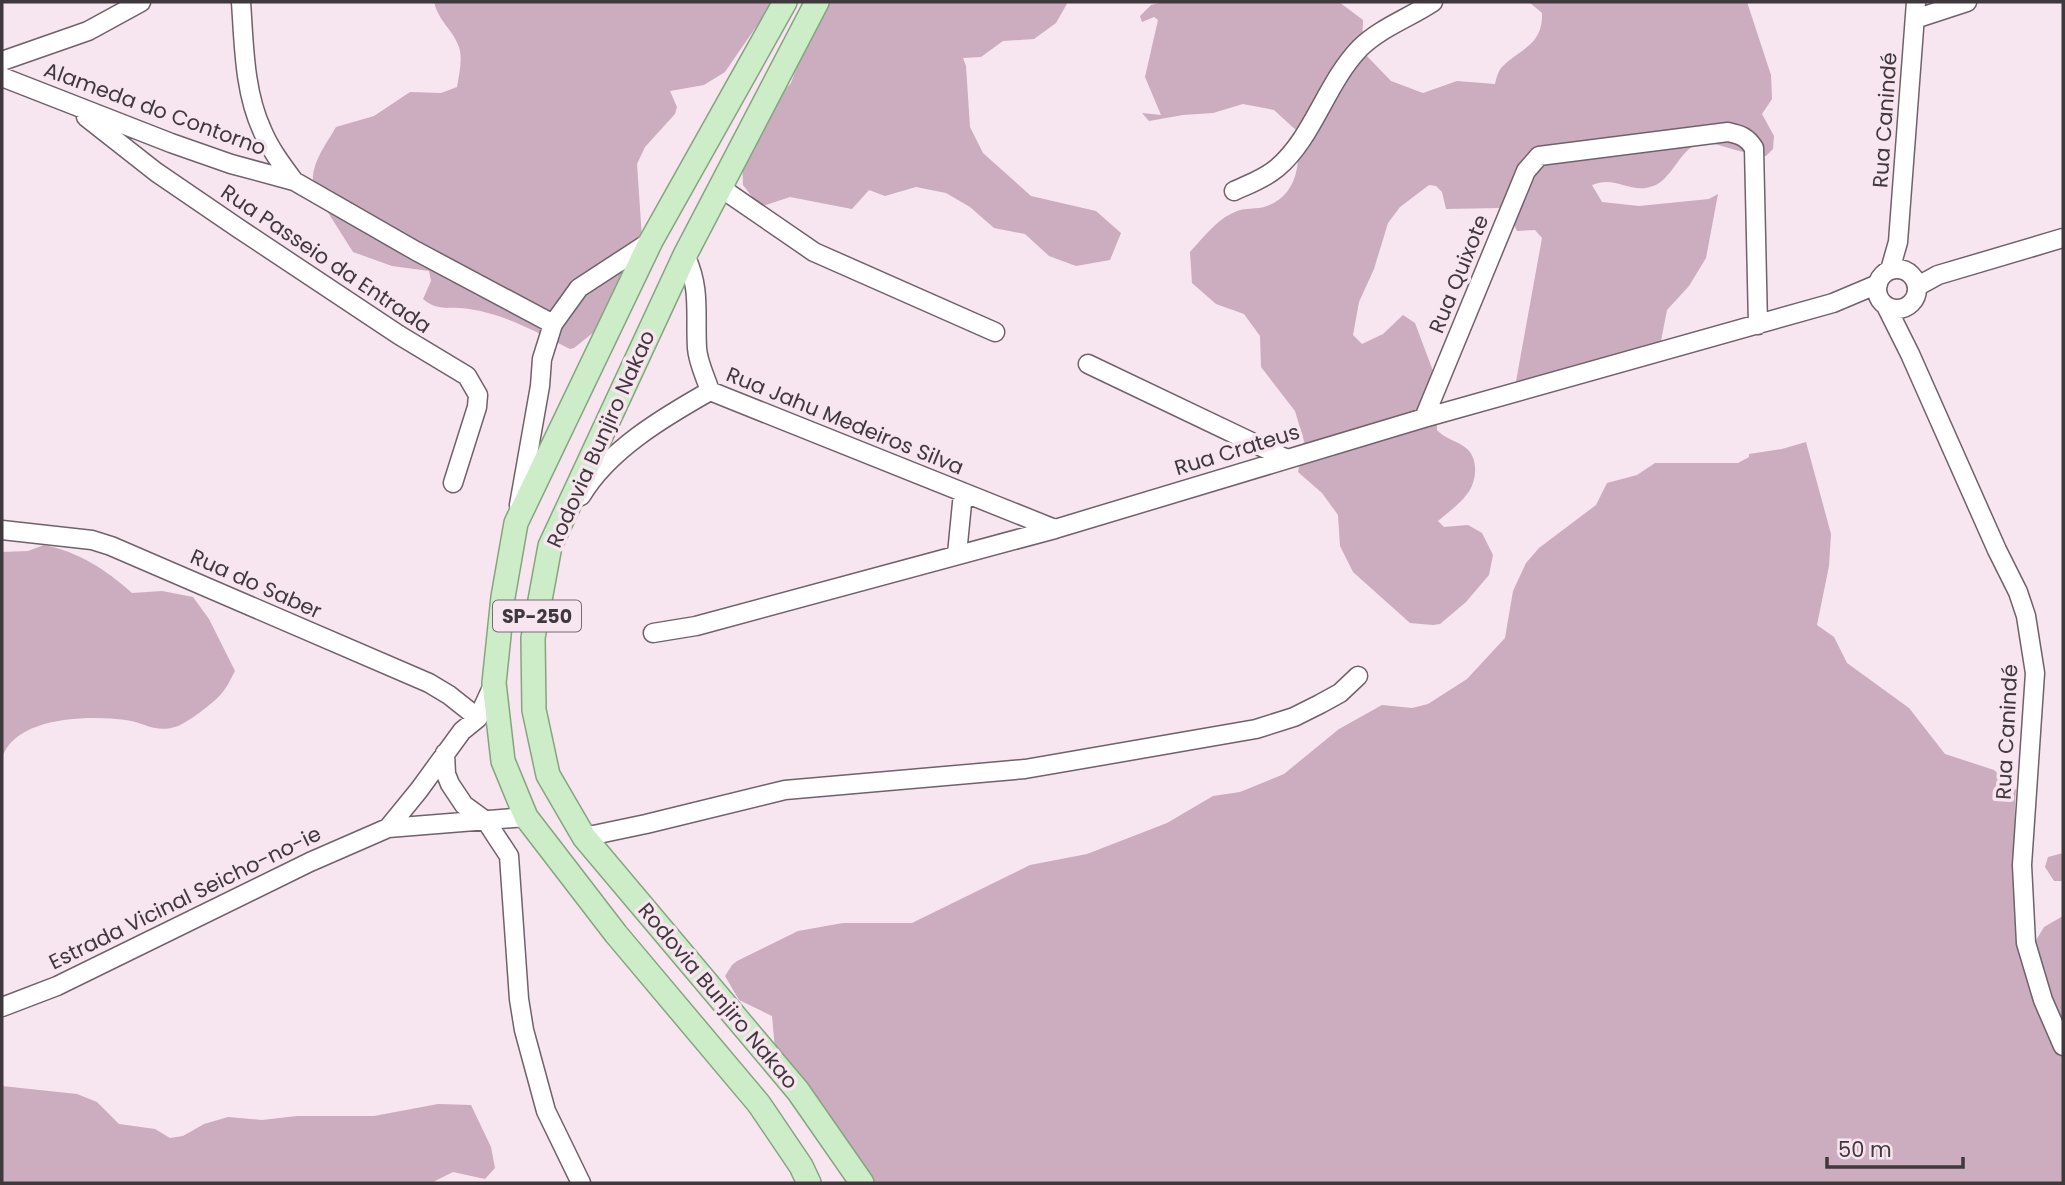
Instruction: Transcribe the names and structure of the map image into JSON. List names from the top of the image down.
{
  "streets": {
    "main road": ["Rodovia Bunjiro Nakao", "SP-250"],
    "street": [
      "Alameda do Contorno",
      "Rua Canindé",
      "Rua Passeio da Entrada",
      "Rua Quixote",
      "Rua Jahu Medeiros Silva",
      "Rua Crateus",
      "Rua do Saber",
      "Estrada Vicinal Seicho-no-ie"
    ]
  },
  "crossings": [
    ["Alameda do Contorno", "Rua Passeio da Entrada"],
    ["Rua Canindé", "Rua Crateus"],
    ["Rua Quixote", "Rua Crateus"],
    ["Rua Jahu Medeiros Silva", "Rodovia Bunjiro Nakao"],
    ["Rua Jahu Medeiros Silva", "Rua Crateus"]
  ],
  "scale_bar": "50 m"
}
